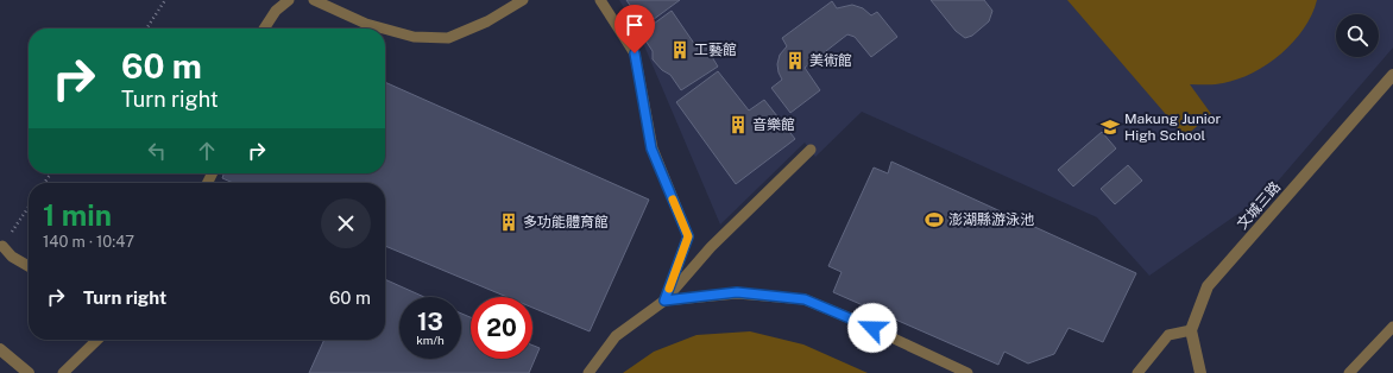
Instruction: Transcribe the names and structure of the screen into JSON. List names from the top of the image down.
{
  "streets": {
    "street": ["文城三路"]
  },
  "places": {
    "building": [
      "工藝館",
      "美術館",
      "音樂館",
      "多功能體育館"
    ],
    "school or university": ["Makung Junior High School"],
    "sports": ["澎湖縣游泳池"]
  },
  "page": {
    "turn": ["60 m", "Turn right"],
    "heading": ["1 min", "140 m · 10:47"],
    "list": [
      {
        "name": "Turn right",
        "value": "60 m"
      }
    ],
    "speed": "13 km/h",
    "limit": "20"
  }
}
